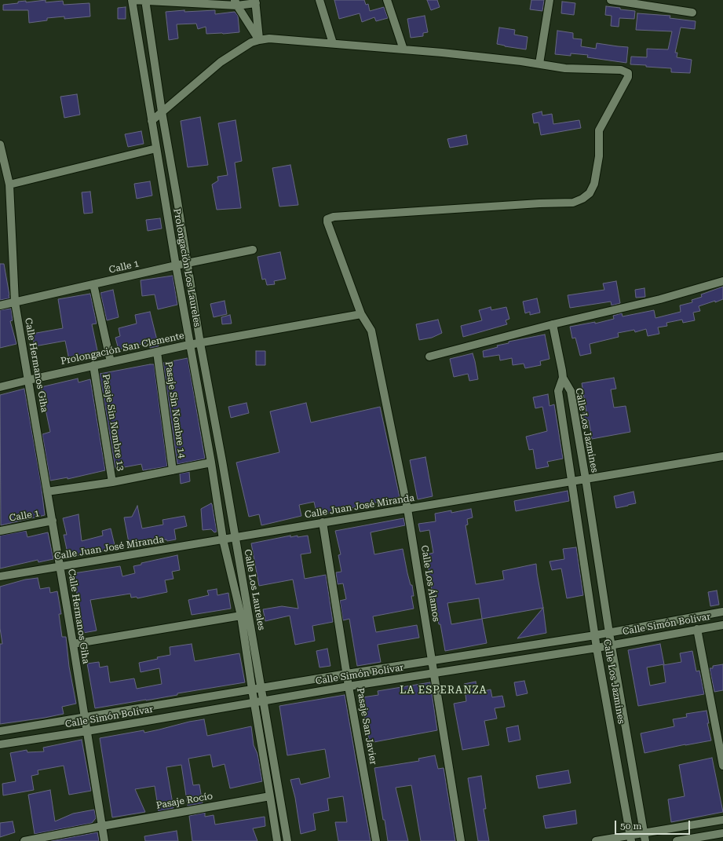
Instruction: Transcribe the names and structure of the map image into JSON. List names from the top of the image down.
{
  "streets": {
    "street": [
      "Calle 1",
      "Prolongación Los Laureles",
      "Prolongación San Clemente",
      "Calle Hermanos Giha",
      "Pasaje Sin Nombre 14",
      "Pasaje Sin Nombre 13",
      "Calle Los Jazmines",
      "Calle Juan José Miranda",
      "Calle Los Álamos",
      "Calle Los Laureles",
      "Calle Simón Bolívar",
      "Pasaje San Javier",
      "Pasaje Rocío"
    ]
  },
  "crossings": [
    ["Calle 1", "Prolongación Los Laureles"],
    ["Calle 1", "Calle Hermanos Giha"],
    ["Prolongación Los Laureles", "Prolongación San Clemente"],
    ["Prolongación Los Laureles", "Calle Juan José Miranda"],
    ["Prolongación Los Laureles", "Calle Los Laureles"],
    ["Prolongación San Clemente", "Calle Hermanos Giha"],
    ["Prolongación San Clemente", "Pasaje Sin Nombre 14"],
    ["Prolongación San Clemente", "Pasaje Sin Nombre 13"],
    ["Prolongación San Clemente", "Calle Los Álamos"],
    ["Prolongación San Clemente", "Calle Los Laureles"],
    ["Calle Hermanos Giha", "Calle Juan José Miranda"],
    ["Calle Hermanos Giha", "Calle Simón Bolívar"],
    ["Calle Hermanos Giha", "Pasaje Rocío"],
    ["Calle Los Jazmines", "Calle Juan José Miranda"],
    ["Calle Los Jazmines", "Calle Simón Bolívar"],
    ["Calle Juan José Miranda", "Calle Los Álamos"],
    ["Calle Juan José Miranda", "Calle Los Laureles"],
    ["Calle Juan José Miranda", "Pasaje San Javier"],
    ["Calle Los Álamos", "Calle Simón Bolívar"],
    ["Calle Los Laureles", "Calle Simón Bolívar"],
    ["Calle Los Laureles", "Pasaje Rocío"],
    ["Calle Simón Bolívar", "Pasaje San Javier"]
  ],
  "districts": ["LA ESPERANZA"],
  "scale_bar": "50 m"
}
